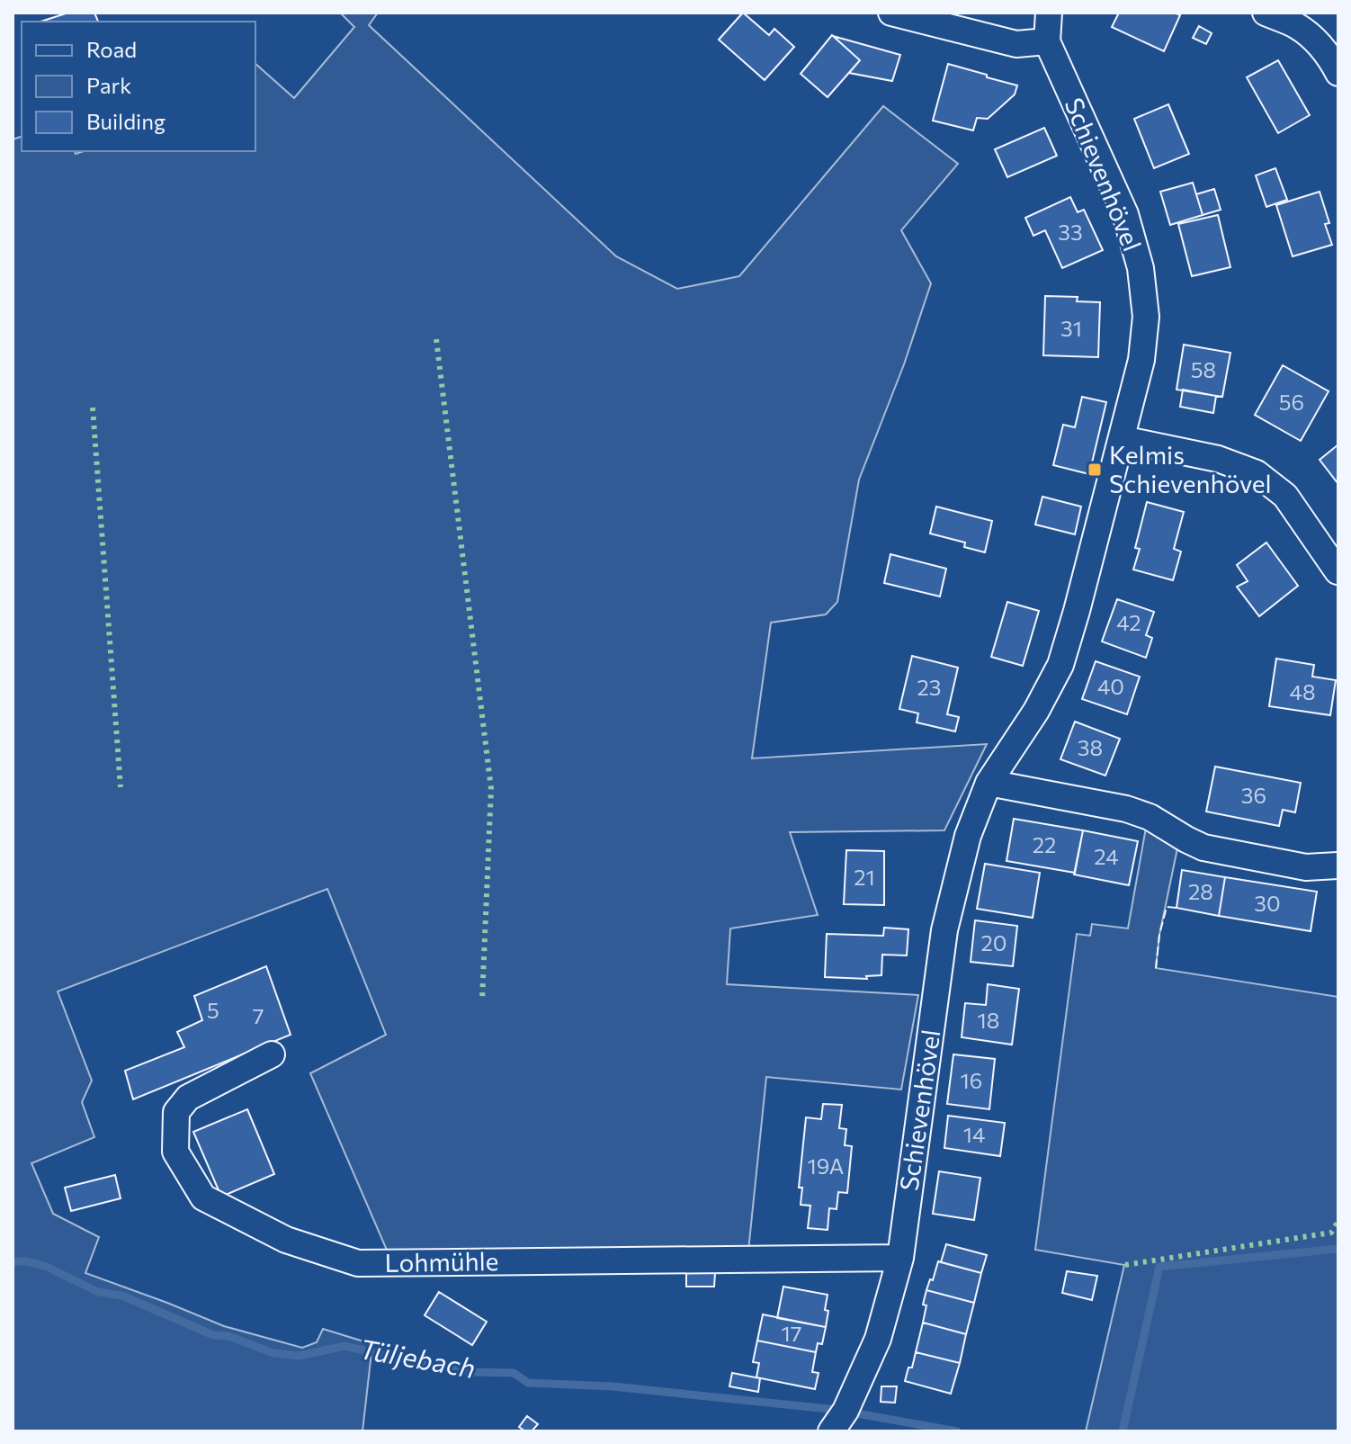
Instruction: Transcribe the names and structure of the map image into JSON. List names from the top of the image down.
{
  "streets": {
    "street": ["Schievenhövel", "Lohmühle"]
  },
  "crossings": [
    ["Schievenhövel", "Lohmühle"]
  ],
  "water": ["Tüljebach"],
  "places": {
    "transit": ["Kelmis Schievenhövel"]
  },
  "house_numbers": [
    "33",
    "31",
    "58",
    "56",
    "42",
    "40",
    "23",
    "48",
    "38",
    "36",
    "22",
    "24",
    "21",
    "28",
    "30",
    "20",
    "5",
    "7",
    "18",
    "16",
    "14",
    "19A",
    "17"
  ],
  "legend": ["Road", "Park", "Building"]
}
